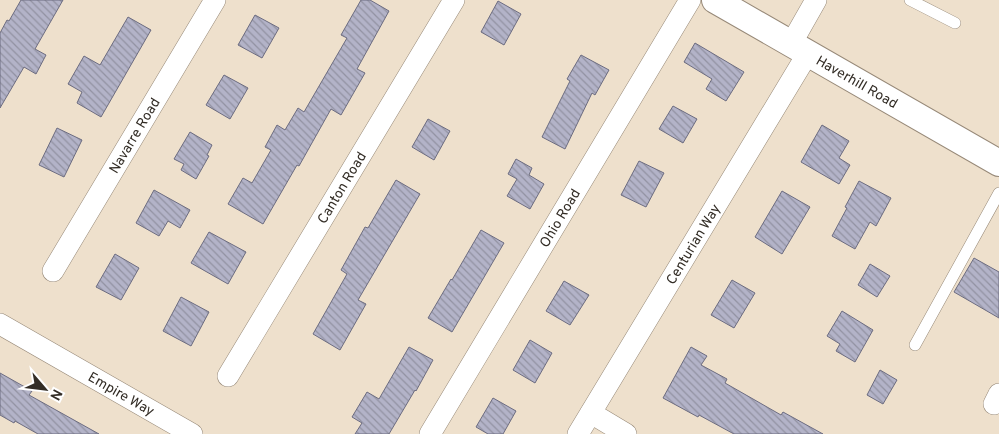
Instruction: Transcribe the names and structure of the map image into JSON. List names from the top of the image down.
{
  "streets": {
    "street": [
      "Haverhill Road",
      "Navarre Road",
      "Canton Road",
      "Ohio Road",
      "Centurian Way",
      "Empire Way"
    ]
  },
  "crossings": [
    ["Haverhill Road", "Centurian Way"]
  ],
  "north": "bottom right"
}
